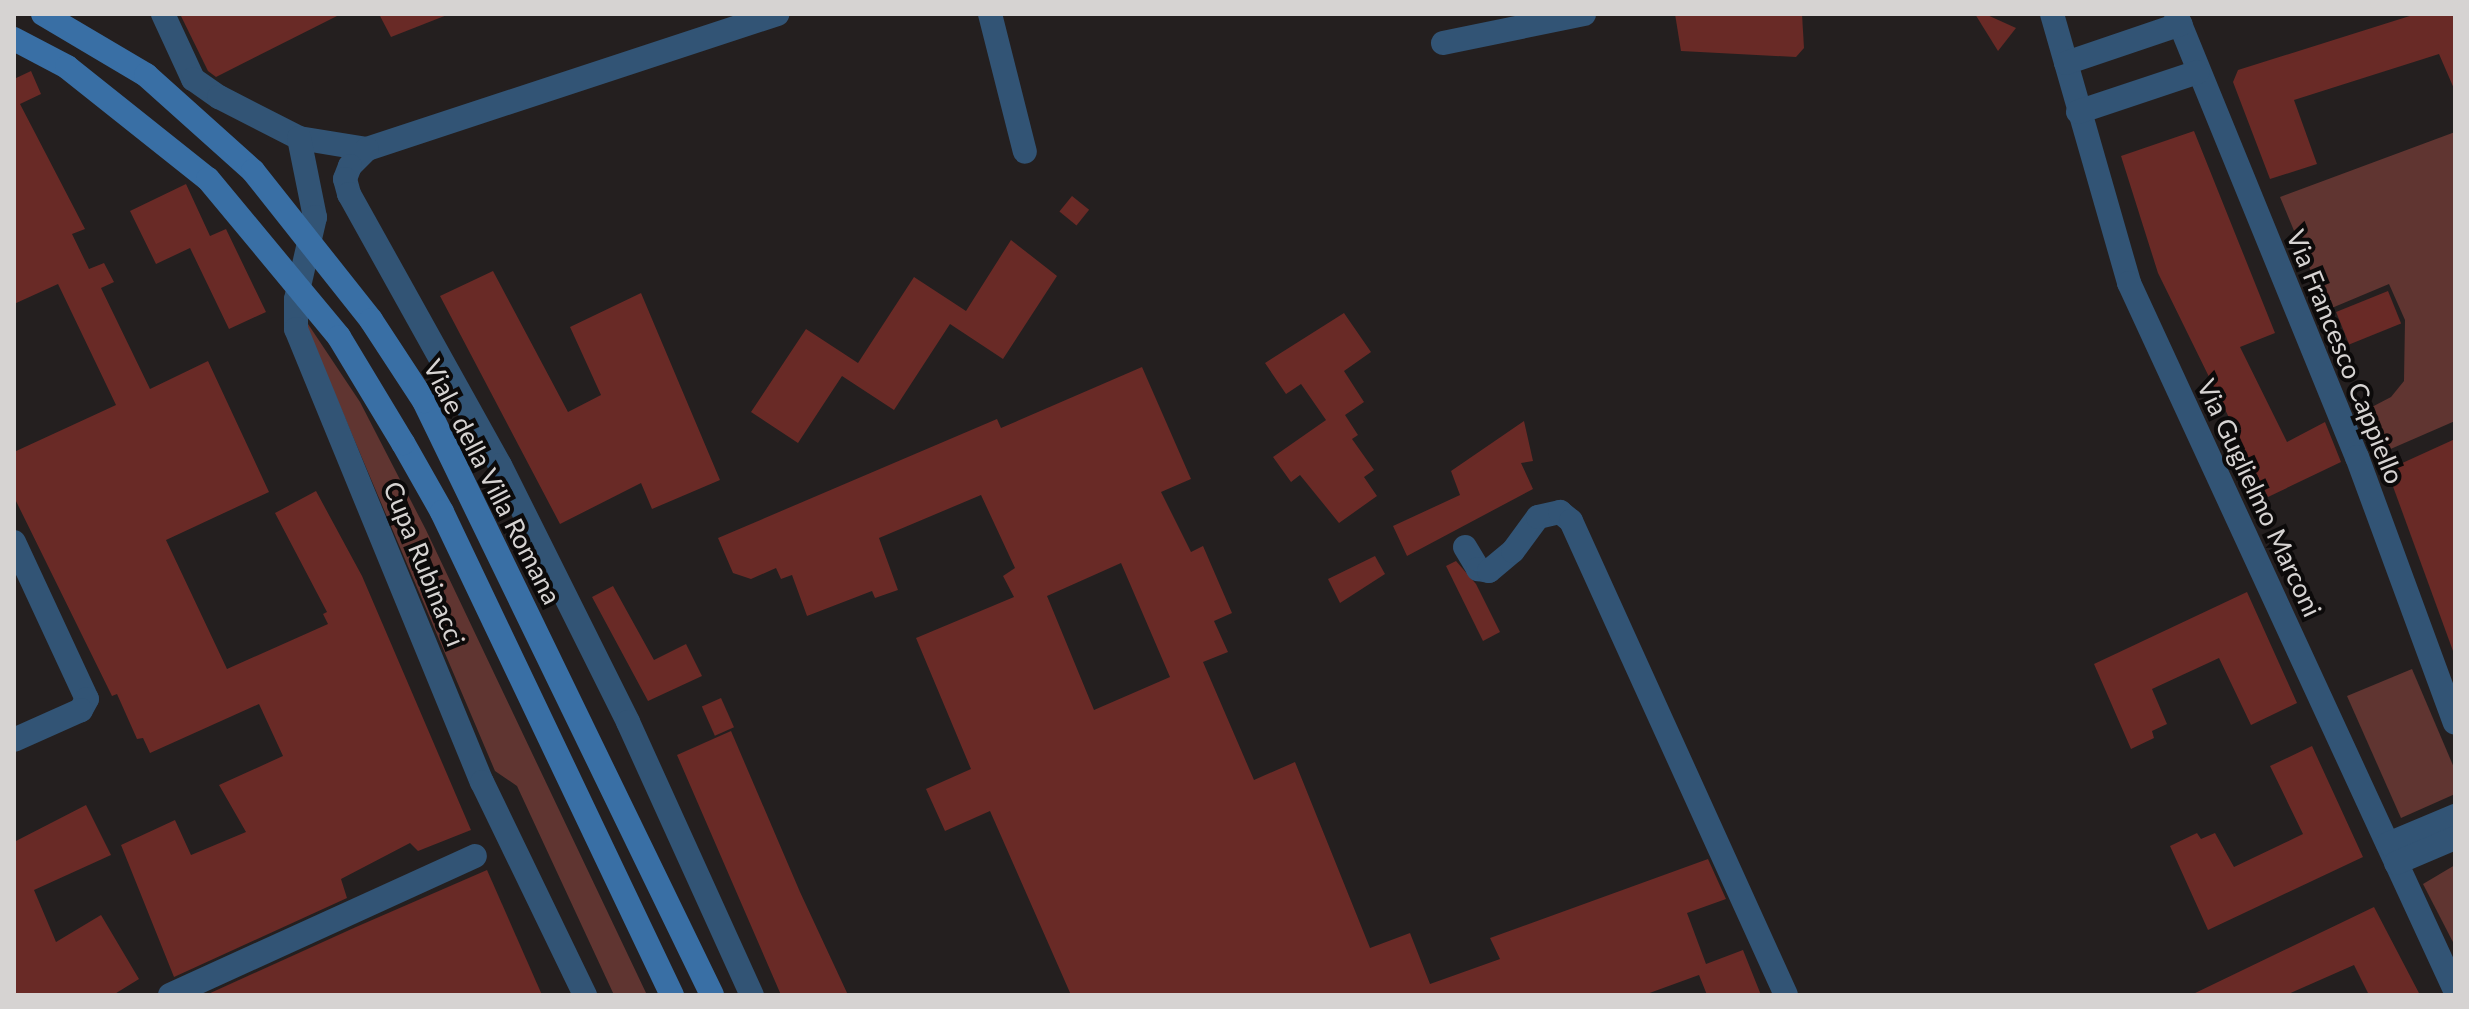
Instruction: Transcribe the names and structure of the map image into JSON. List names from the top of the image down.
{
  "streets": {
    "main road": ["Viale della Villa Romana"],
    "street": ["Via Francesco Cappiello", "Via Guglielmo Marconi", "Cupa Rubinacci"]
  }
}
